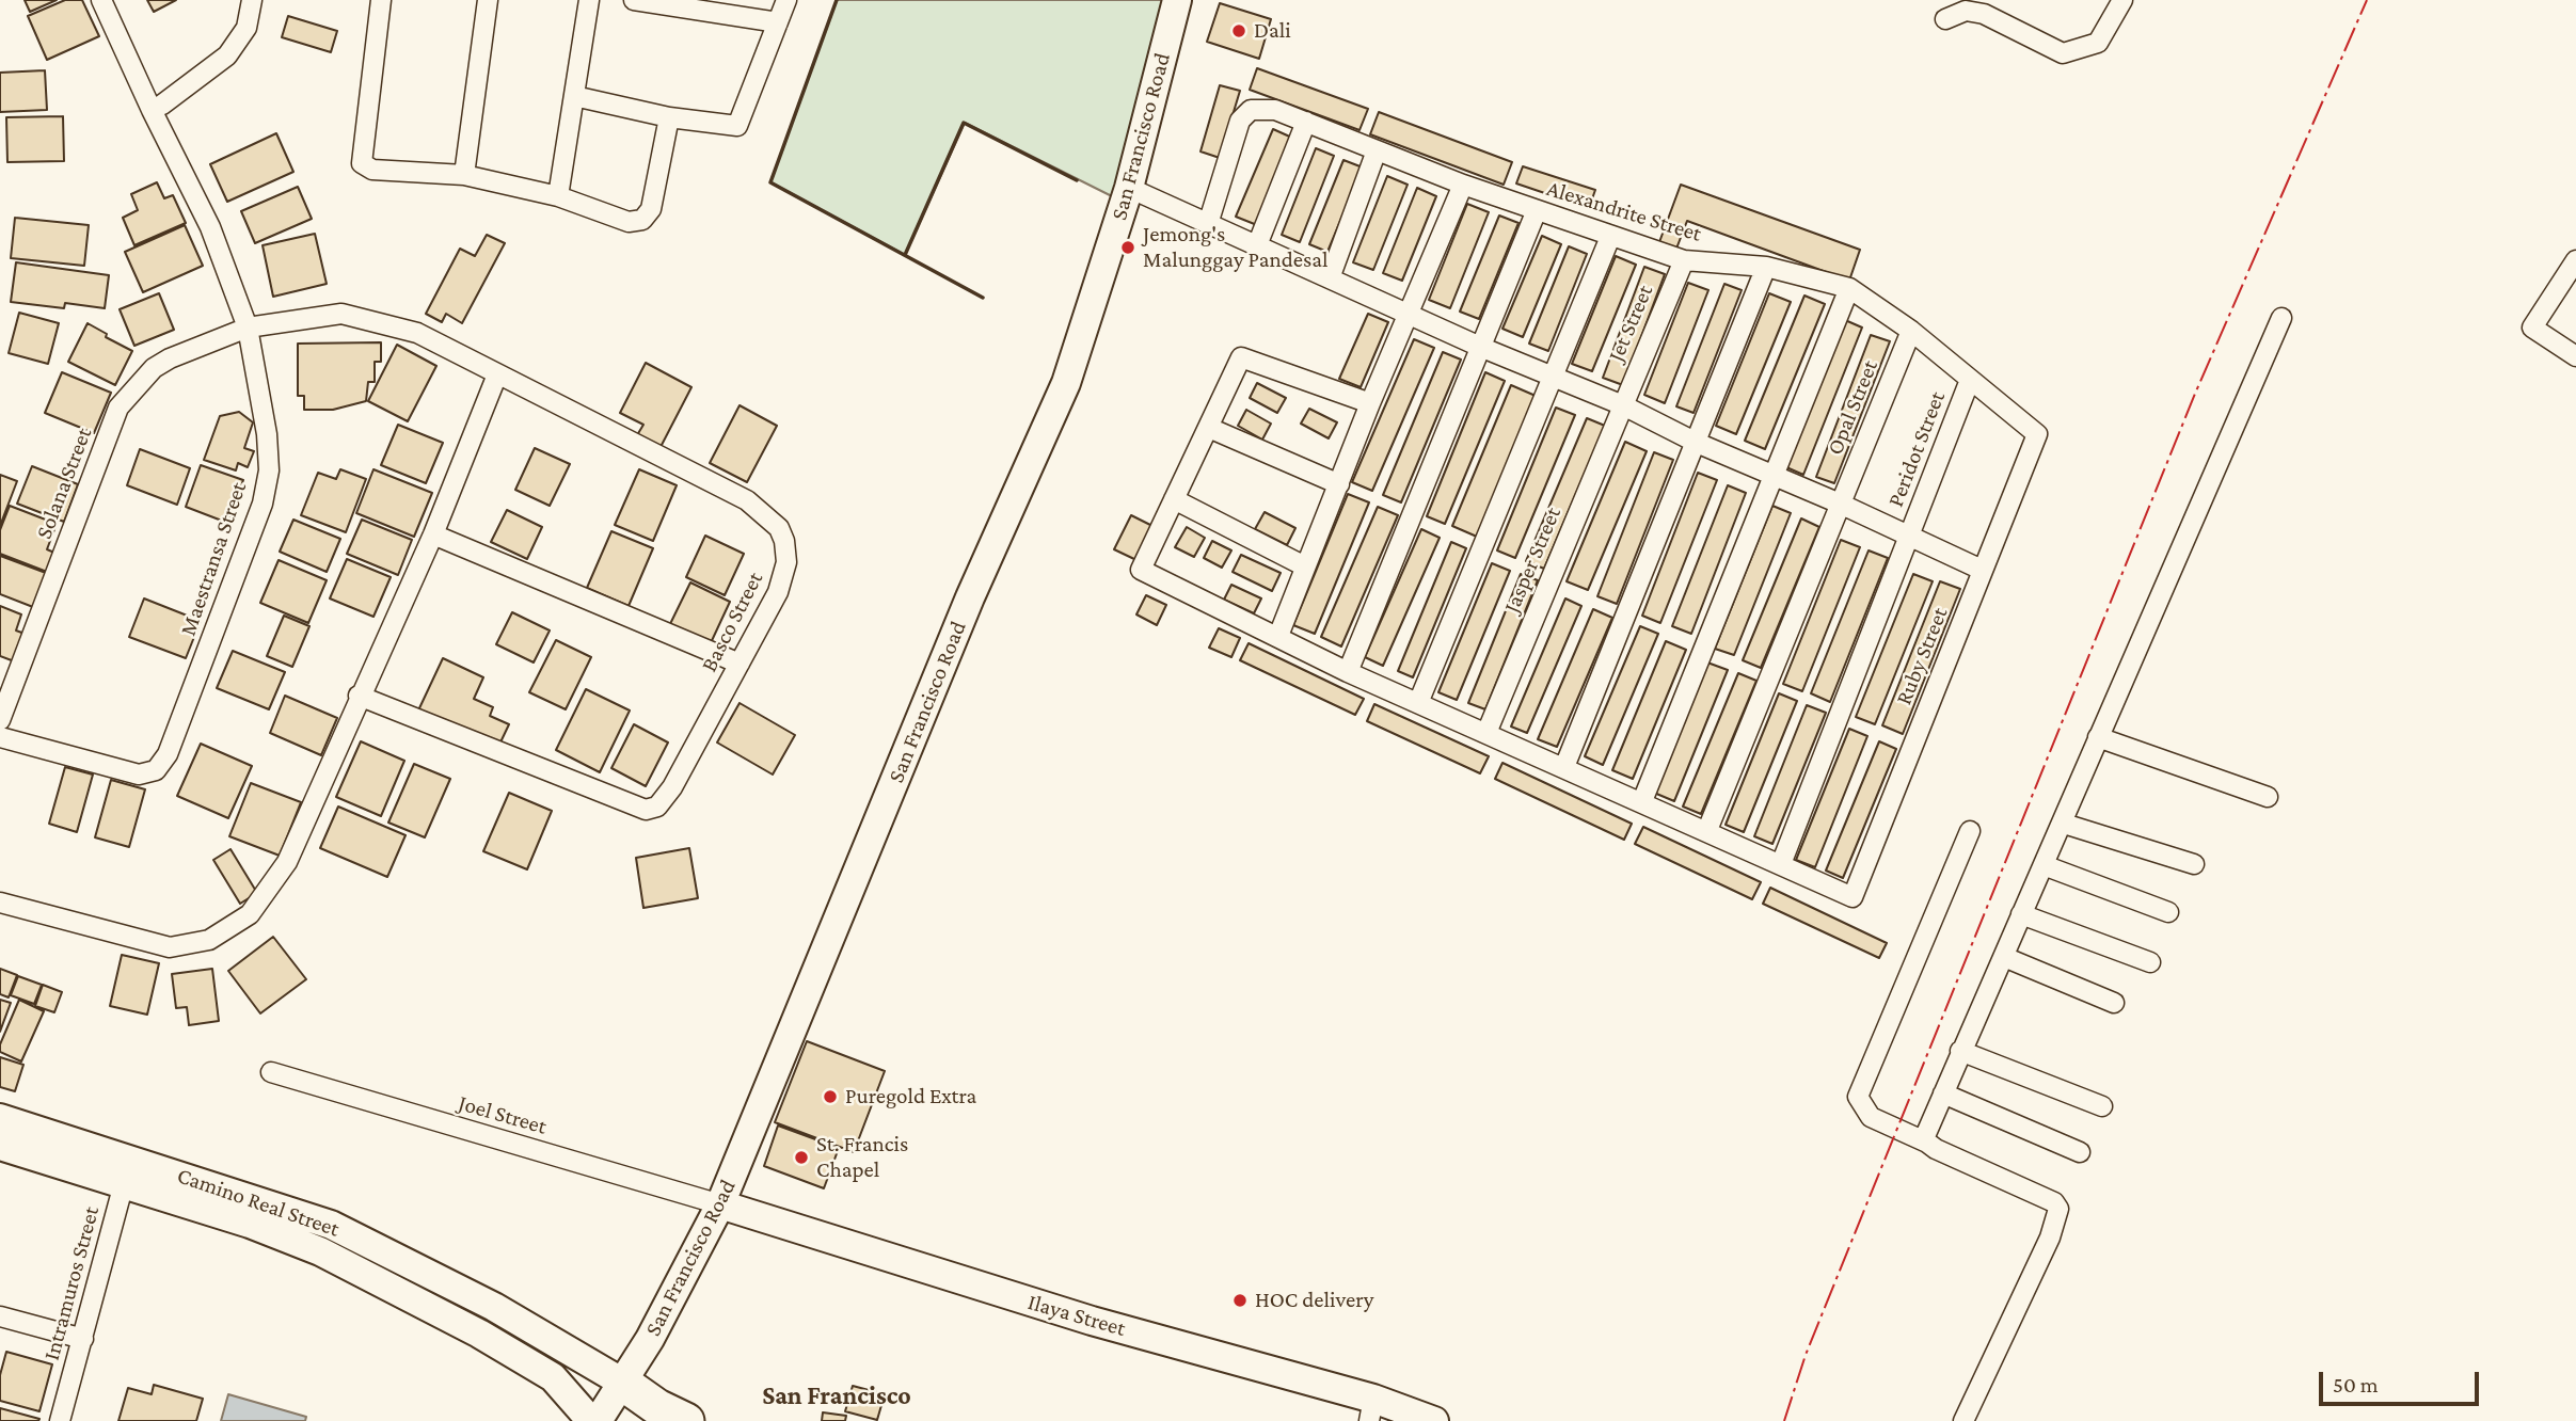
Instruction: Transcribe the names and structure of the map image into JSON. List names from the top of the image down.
{
  "streets": {
    "street": [
      "San Francisco Road",
      "Alexandrite Street",
      "Jet Street",
      "Opal Street",
      "Peridot Street",
      "Solana Street",
      "Maestransa Street",
      "Jasper Street",
      "Basco Street",
      "Ruby Street",
      "Joel Street",
      "Camino Real Street",
      "Intramuros Street",
      "Ilaya Street"
    ]
  },
  "crossings": [
    ["San Francisco Road", "Joel Street"],
    ["San Francisco Road", "Camino Real Street"],
    ["San Francisco Road", "Ilaya Street"],
    ["Alexandrite Street", "Jet Street"],
    ["Alexandrite Street", "Opal Street"],
    ["Alexandrite Street", "Peridot Street"],
    ["Alexandrite Street", "Ruby Street"],
    ["Jet Street", "Jasper Street"],
    ["Peridot Street", "Ruby Street"],
    ["Solana Street", "Maestransa Street"],
    ["Solana Street", "Basco Street"],
    ["Maestransa Street", "Basco Street"],
    ["Joel Street", "Ilaya Street"],
    ["Camino Real Street", "Intramuros Street"]
  ],
  "districts": ["San Francisco"],
  "places": [
    "Dali",
    "Jemong's Malunggay Pandesal",
    "Puregold Extra",
    "St. Francis Chapel",
    "HOC delivery"
  ],
  "scale_bar": "50 m"
}
